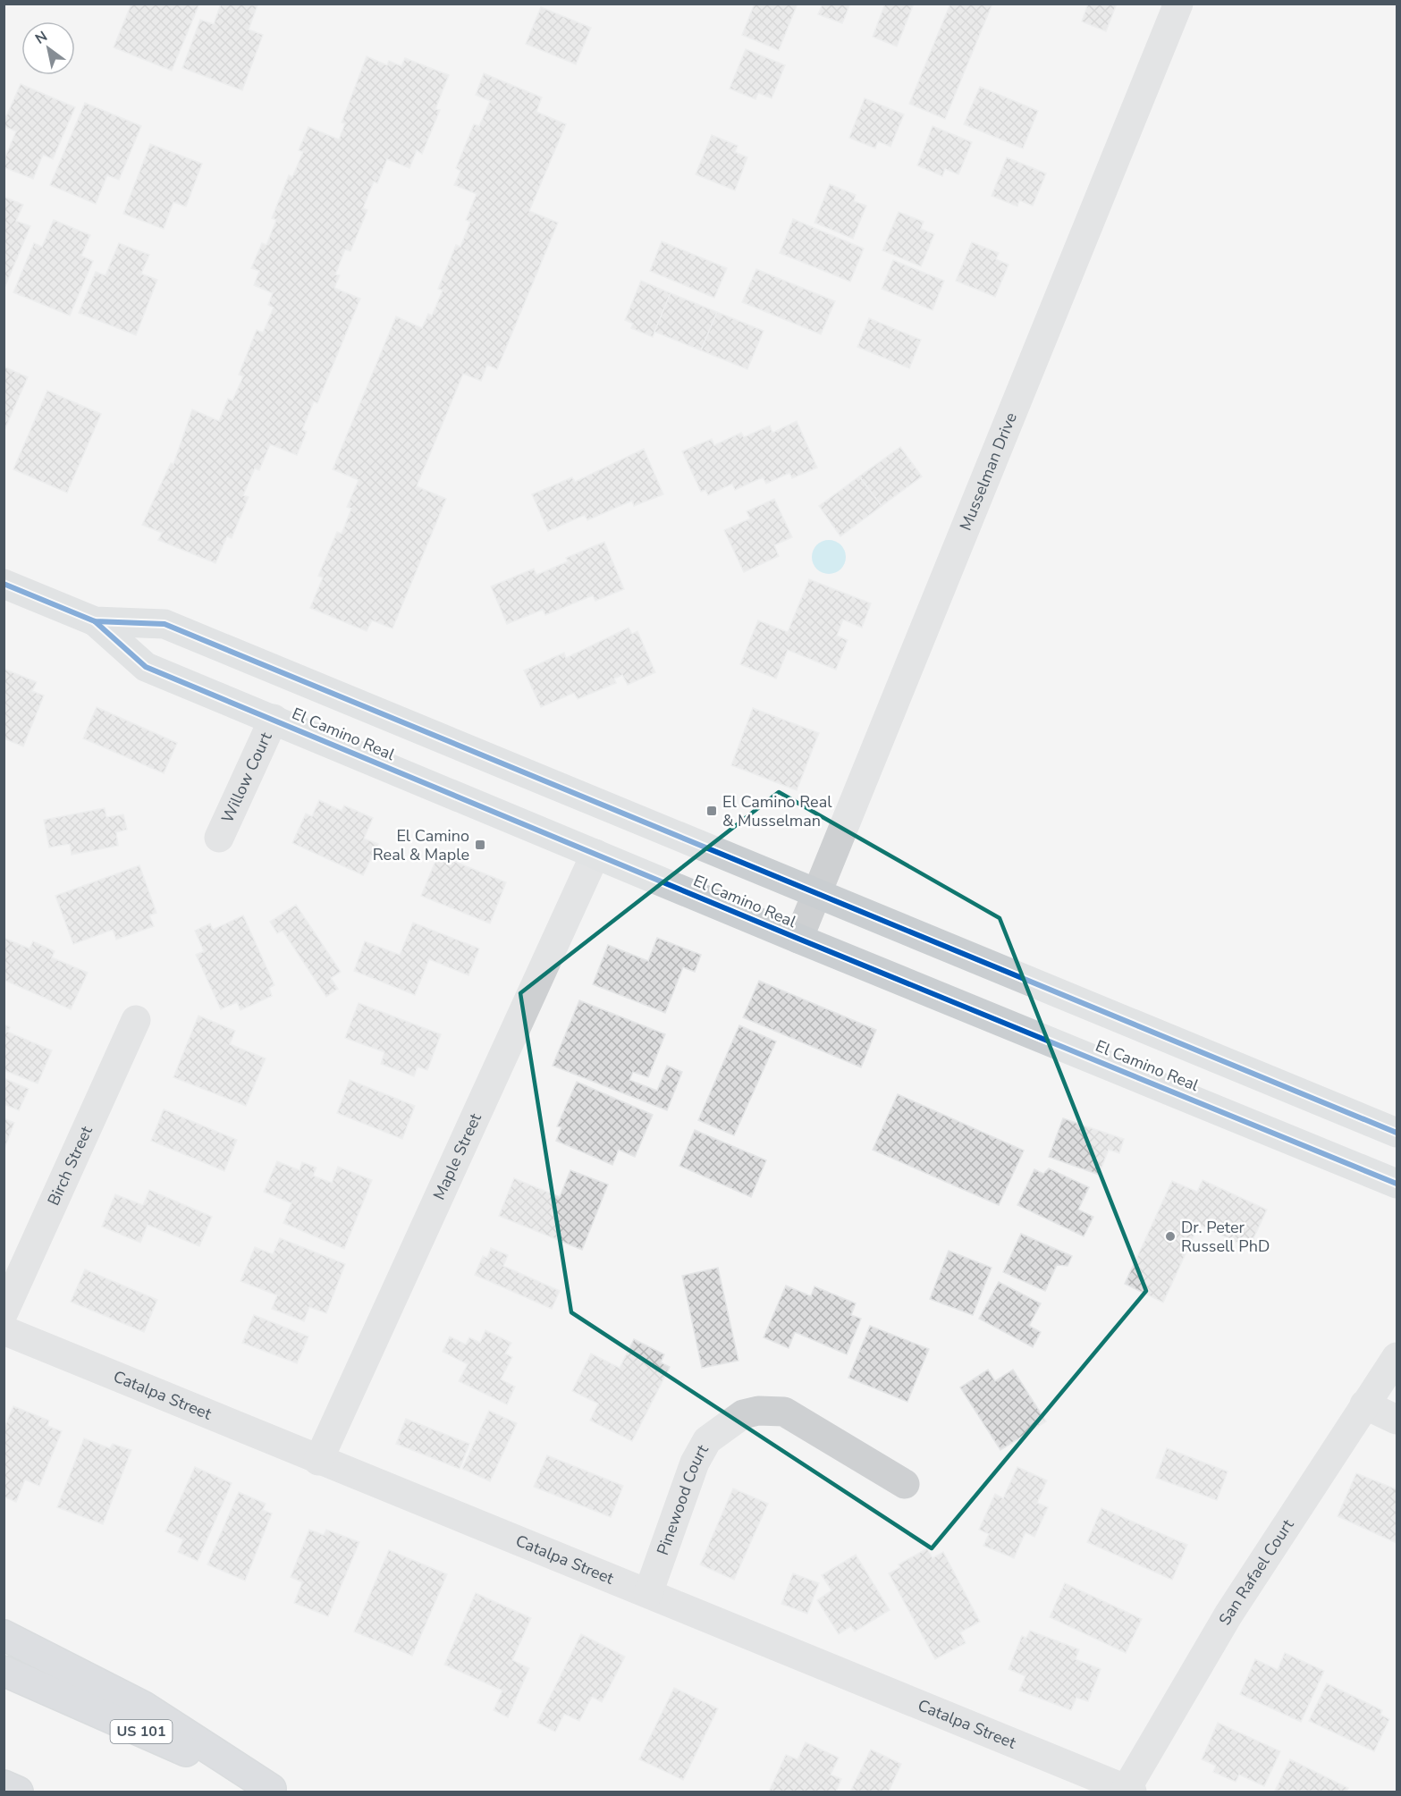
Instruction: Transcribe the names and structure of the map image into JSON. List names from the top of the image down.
{
  "streets": {
    "highway": ["US 101"],
    "main road": ["El Camino Real"],
    "street": [
      "Musselman Drive",
      "Willow Court",
      "Maple Street",
      "Birch Street",
      "Catalpa Street",
      "Pinewood Court",
      "San Rafael Court"
    ]
  },
  "crossings": [
    ["Musselman Drive", "El Camino Real"],
    ["El Camino Real", "Willow Court"],
    ["El Camino Real", "Maple Street"],
    ["Maple Street", "Catalpa Street"],
    ["Catalpa Street", "Pinewood Court"],
    ["Catalpa Street", "San Rafael Court"]
  ],
  "places": {
    "transit": ["El Camino Real & Musselman", "El Camino Real & Maple"],
    "other": ["Dr. Peter Russell PhD"]
  },
  "north": "top left"
}
